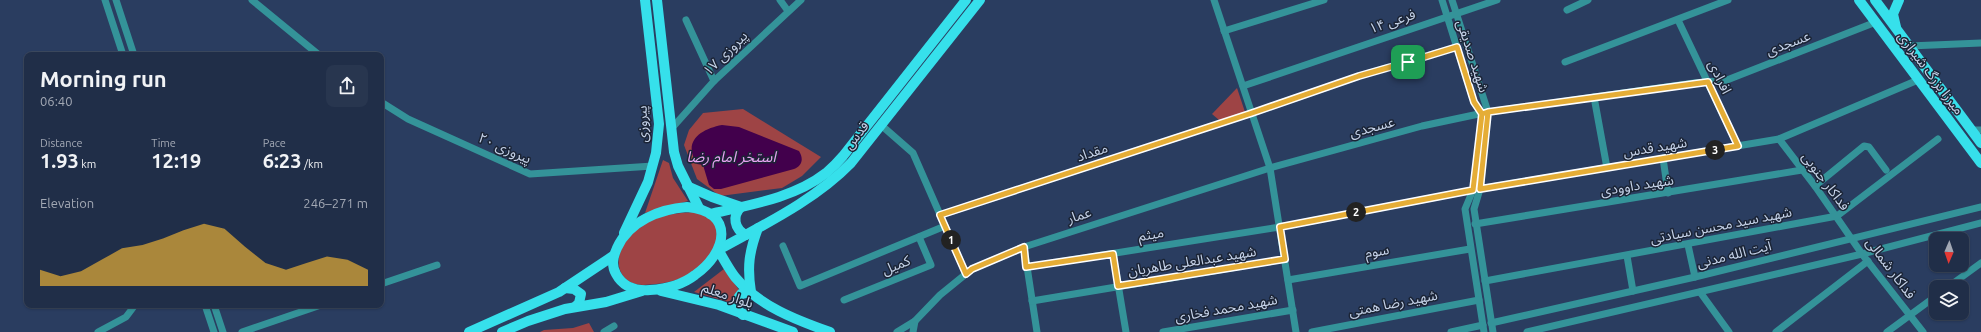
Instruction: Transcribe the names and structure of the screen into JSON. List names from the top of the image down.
{
  "streets": {
    "main road": [
      "میرزا بزرگ شیرازی",
      "پیروزی",
      "قدس",
      "بلوار معلم"
    ],
    "street": [
      "فرعی ۱۴",
      "عسجدی",
      "پیروزی ۱۷",
      "شهید صدیقی",
      "افرادی",
      "شهید قدس",
      "پیروزی ۲۰",
      "مقداد",
      "فداکار جنوبی",
      "شهید داوودی",
      "عمار",
      "شهید سید محسن سیادتی",
      "میثم",
      "سوم",
      "آیت الله مدنی",
      "شهید عبدالعلی طاهریان",
      "کمیل",
      "فداکار شمالی",
      "شهید رضا همتی",
      "شهید محمد فخاری"
    ]
  },
  "crossings": [
    ["فرعی ۱۴", "شهید صدیقی"],
    ["عسجدی", "شهید صدیقی"],
    ["عسجدی", "میرزا بزرگ شیرازی"],
    ["عسجدی", "افرادی"],
    ["عسجدی", "عمار"],
    ["پیروزی ۱۷", "پیروزی"],
    ["شهید صدیقی", "شهید قدس"],
    ["شهید صدیقی", "مقداد"],
    ["میرزا بزرگ شیرازی", "شهید قدس"],
    ["افرادی", "شهید قدس"],
    ["پیروزی", "قدس"],
    ["پیروزی", "پیروزی ۲۰"],
    ["پیروزی", "بلوار معلم"],
    ["قدس", "بلوار معلم"],
    ["شهید قدس", "فداکار جنوبی"],
    ["شهید قدس", "میثم"],
    ["فداکار جنوبی", "شهید داوودی"],
    ["فداکار جنوبی", "شهید سید محسن سیادتی"],
    ["فداکار جنوبی", "آیت الله مدنی"],
    ["فداکار جنوبی", "فداکار شمالی"],
    ["آیت الله مدنی", "فداکار شمالی"]
  ],
  "water": ["استخر امام رضا"],
  "north": "bottom",
  "page": {
    "heading": ["Morning run", "06:40"],
    "stats": [
      ["Distance", "1.93 km"],
      ["Time", "12:19"],
      ["Pace", "6:23 /km"]
    ],
    "pins": ["3", "2", "1"],
    "chart": ["Elevation", "246–271 m"]
  }
}
